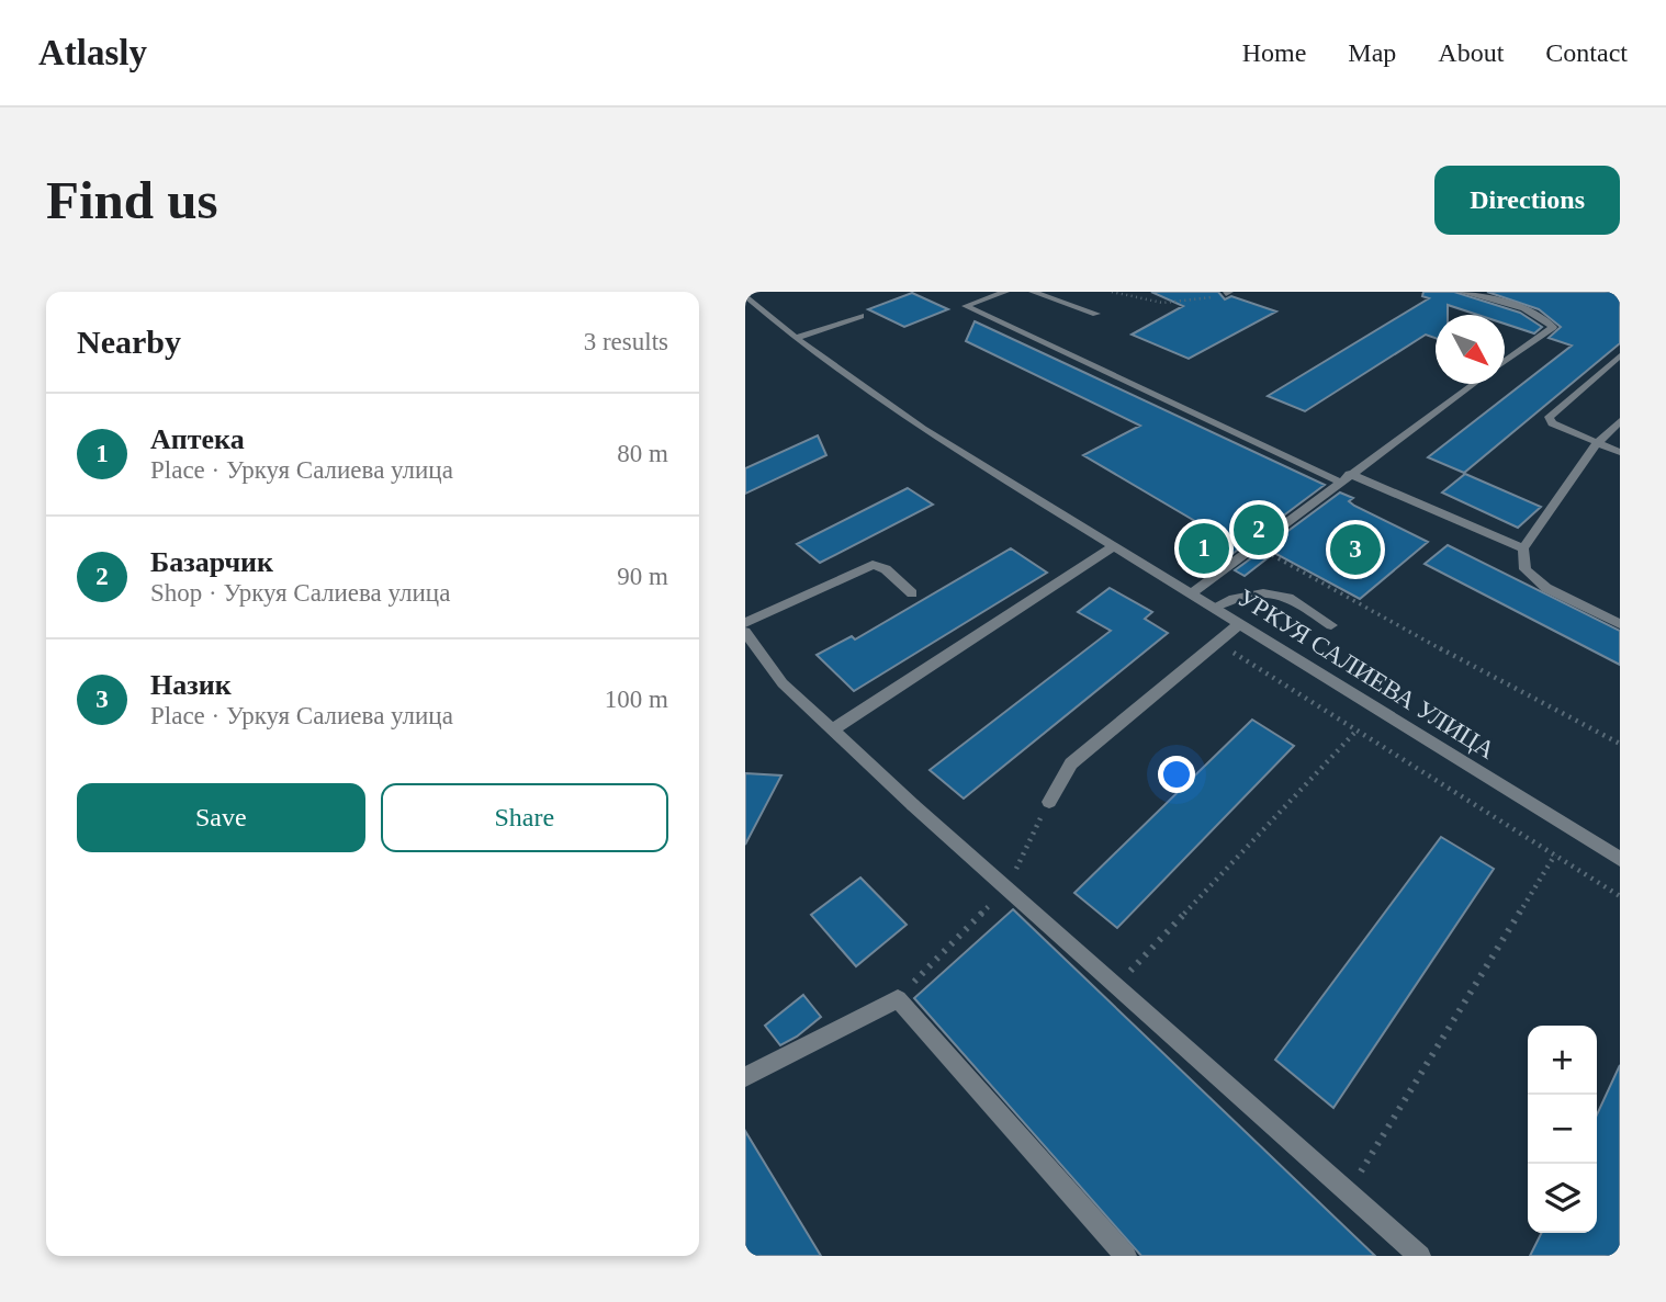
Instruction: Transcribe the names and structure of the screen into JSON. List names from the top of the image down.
{
  "streets": {
    "street": ["УРКУЯ САЛИЕВА УЛИЦА"]
  },
  "north": "bottom right",
  "page": {
    "header": "Atlasly",
    "nav": [
      "Home",
      "Map",
      "About",
      "Contact"
    ],
    "buttons": [
      "Directions",
      ["Save", "Share"]
    ],
    "title": "Find us",
    "heading": ["Nearby", "3 results"],
    "list": [
      {
        "mark": "1",
        "name": "Аптека",
        "note": "Place · Уркуя Салиева улица",
        "value": "80 m"
      },
      {
        "mark": "2",
        "name": "Базарчик",
        "note": "Shop · Уркуя Салиева улица",
        "value": "90 m"
      },
      {
        "mark": "3",
        "name": "Назик",
        "note": "Place · Уркуя Салиева улица",
        "value": "100 m"
      }
    ],
    "pins": ["2", "1", "3"],
    "map_buttons": ["+", "−"]
  }
}
